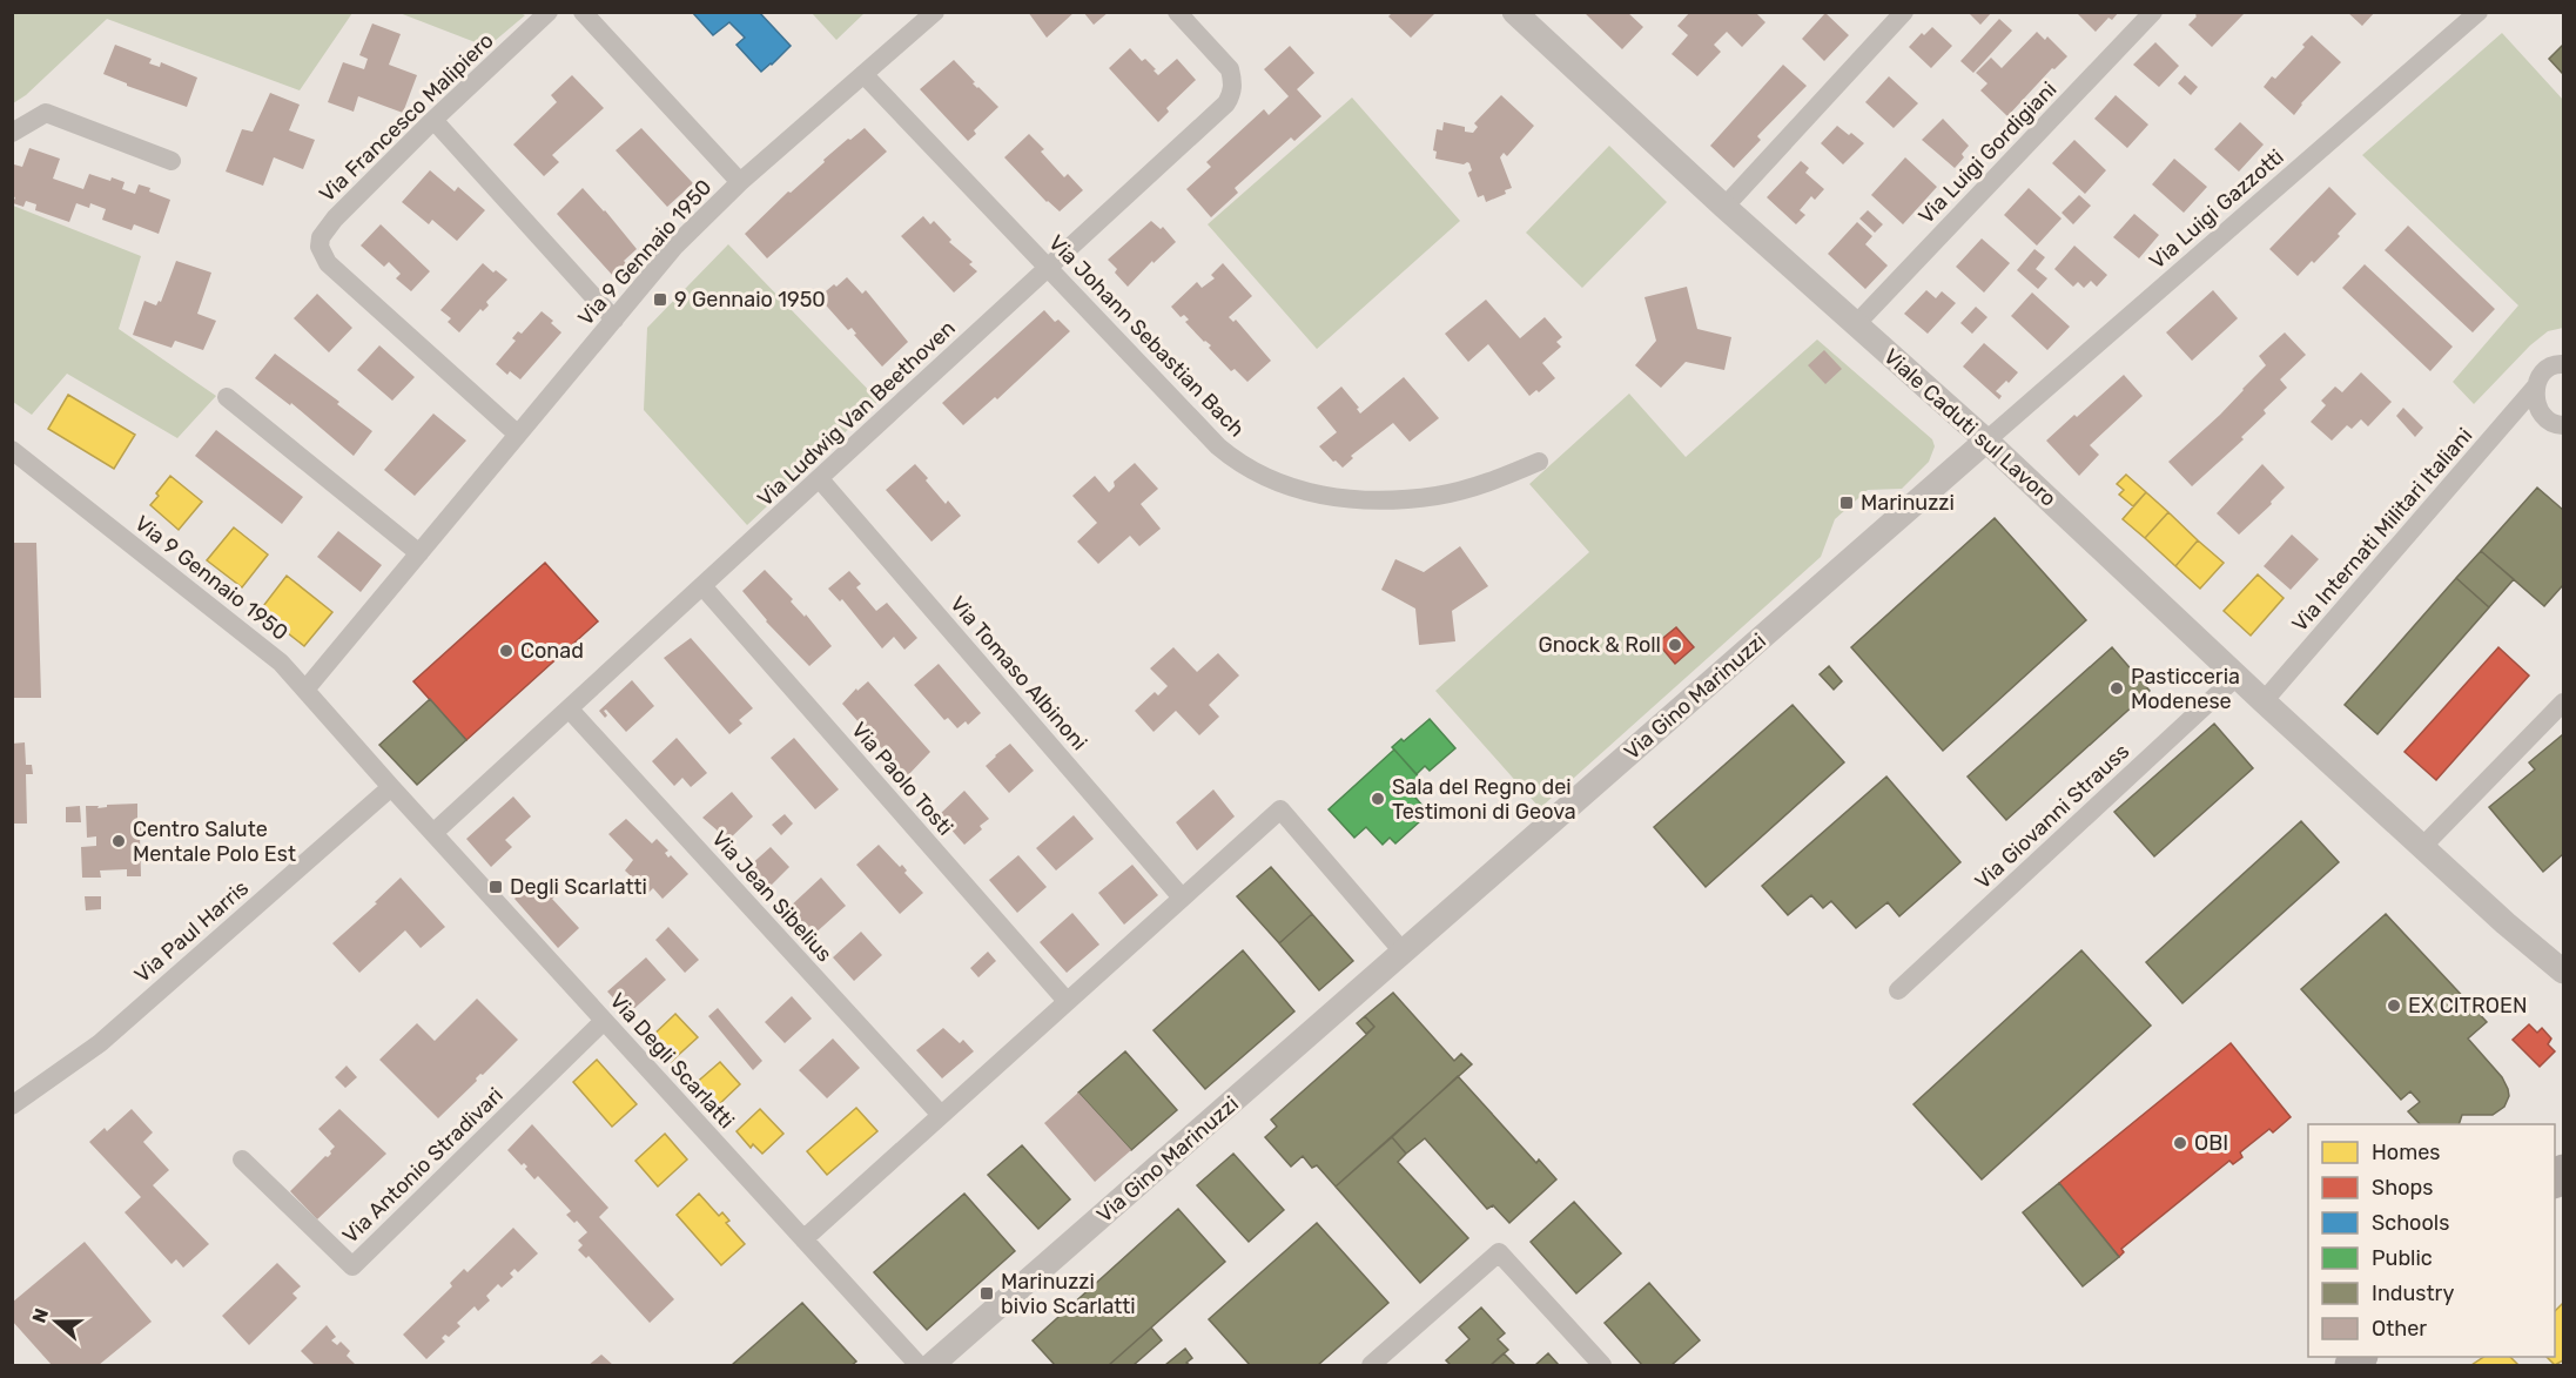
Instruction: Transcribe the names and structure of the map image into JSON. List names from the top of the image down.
{
  "streets": {
    "street": [
      "Via Francesco Malipiero",
      "Via Luigi Gordigiani",
      "Via Luigi Gazzotti",
      "Via 9 Gennaio 1950",
      "Via Johann Sebastian Bach",
      "Via Ludwig Van Beethoven",
      "Viale Caduti sul Lavoro",
      "Via Internati Militari Italiani",
      "Via Tomaso Albinoni",
      "Via Gino Marinuzzi",
      "Via Paolo Tosti",
      "Via Giovanni Strauss",
      "Via Jean Sibelius",
      "Via Paul Harris",
      "Via Degli Scarlatti",
      "Via Antonio Stradivari"
    ]
  },
  "crossings": [
    ["Via Francesco Malipiero", "Via 9 Gennaio 1950"],
    ["Via Luigi Gordigiani", "Viale Caduti sul Lavoro"],
    ["Via Luigi Gazzotti", "Viale Caduti sul Lavoro"],
    ["Via Luigi Gazzotti", "Via Gino Marinuzzi"],
    ["Via 9 Gennaio 1950", "Via Johann Sebastian Bach"],
    ["Via Johann Sebastian Bach", "Via Ludwig Van Beethoven"],
    ["Via Ludwig Van Beethoven", "Via Tomaso Albinoni"],
    ["Via Ludwig Van Beethoven", "Via Paolo Tosti"],
    ["Via Ludwig Van Beethoven", "Via Jean Sibelius"],
    ["Via Ludwig Van Beethoven", "Via Degli Scarlatti"],
    ["Viale Caduti sul Lavoro", "Via Internati Militari Italiani"],
    ["Viale Caduti sul Lavoro", "Via Gino Marinuzzi"],
    ["Viale Caduti sul Lavoro", "Via Giovanni Strauss"],
    ["Via Paul Harris", "Via Degli Scarlatti"],
    ["Via Degli Scarlatti", "Via Antonio Stradivari"]
  ],
  "places": {
    "transit": [
      "9 Gennaio 1950",
      "Marinuzzi",
      "Degli Scarlatti",
      "Marinuzzi bivio Scarlatti"
    ],
    "other": [
      "Gnock & Roll",
      "Conad",
      "Pasticceria Modenese",
      "Sala del Regno dei Testimoni di Geova",
      "Centro Salute Mentale Polo Est",
      "EX CITROEN",
      "OBI"
    ]
  },
  "legend": [
    "Homes",
    "Shops",
    "Schools",
    "Public",
    "Industry",
    "Other"
  ],
  "north": "left"
}
